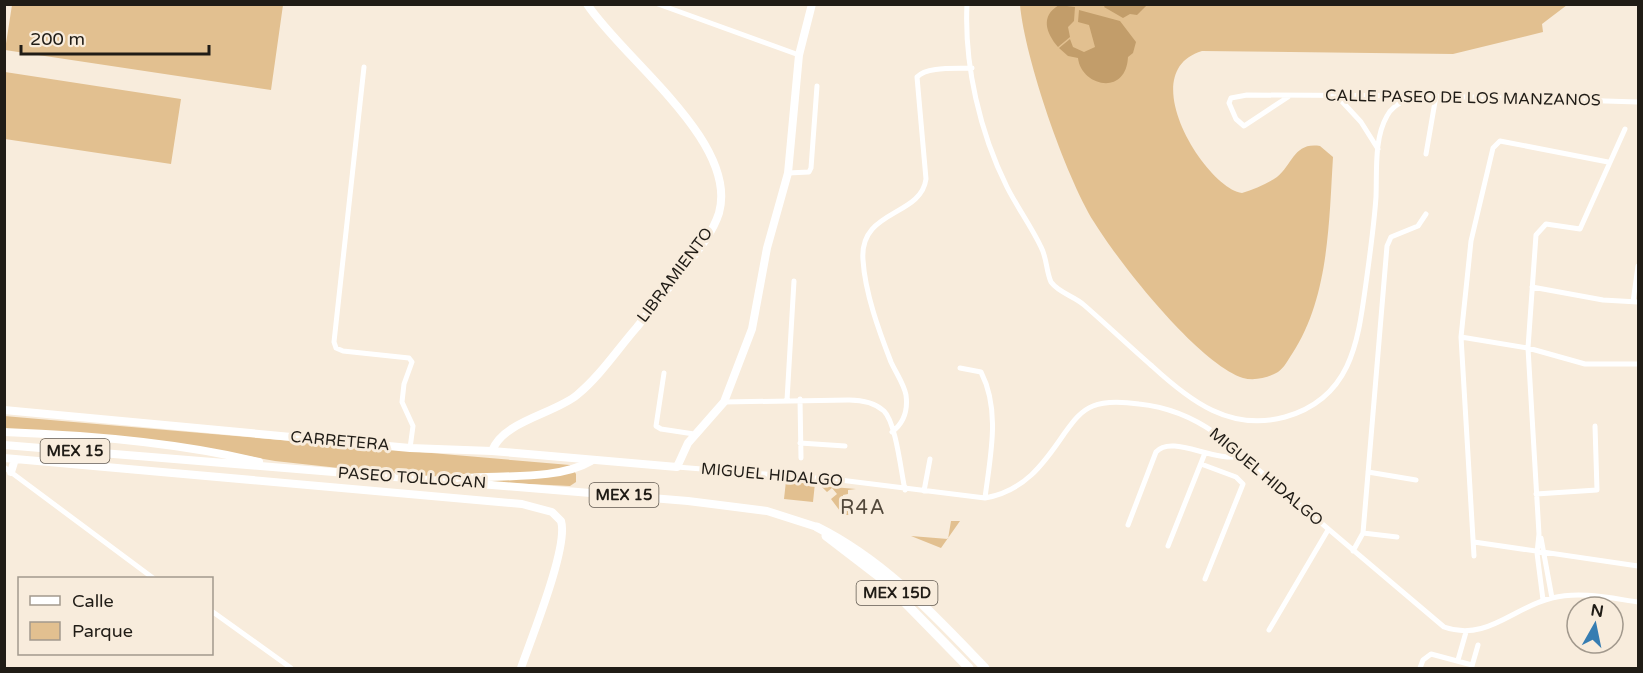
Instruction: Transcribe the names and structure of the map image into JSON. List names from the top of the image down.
{
  "streets": {
    "highway": ["MEX 15", "PASEO TOLLOCAN", "MEX 15D"],
    "main road": ["LIBRAMIENTO", "CARRETERA"],
    "street": ["CALLE PASEO DE LOS MANZANOS", "MIGUEL HIDALGO"]
  },
  "crossings": [
    ["LIBRAMIENTO", "CARRETERA"],
    ["CARRETERA", "MIGUEL HIDALGO"],
    ["MEX 15", "PASEO TOLLOCAN"],
    ["MEX 15", "MEX 15D"],
    ["PASEO TOLLOCAN", "MEX 15D"]
  ],
  "districts": ["R4A"],
  "legend": ["Calle", "Parque"],
  "scale_bar": "200 m",
  "north": "top"
}
